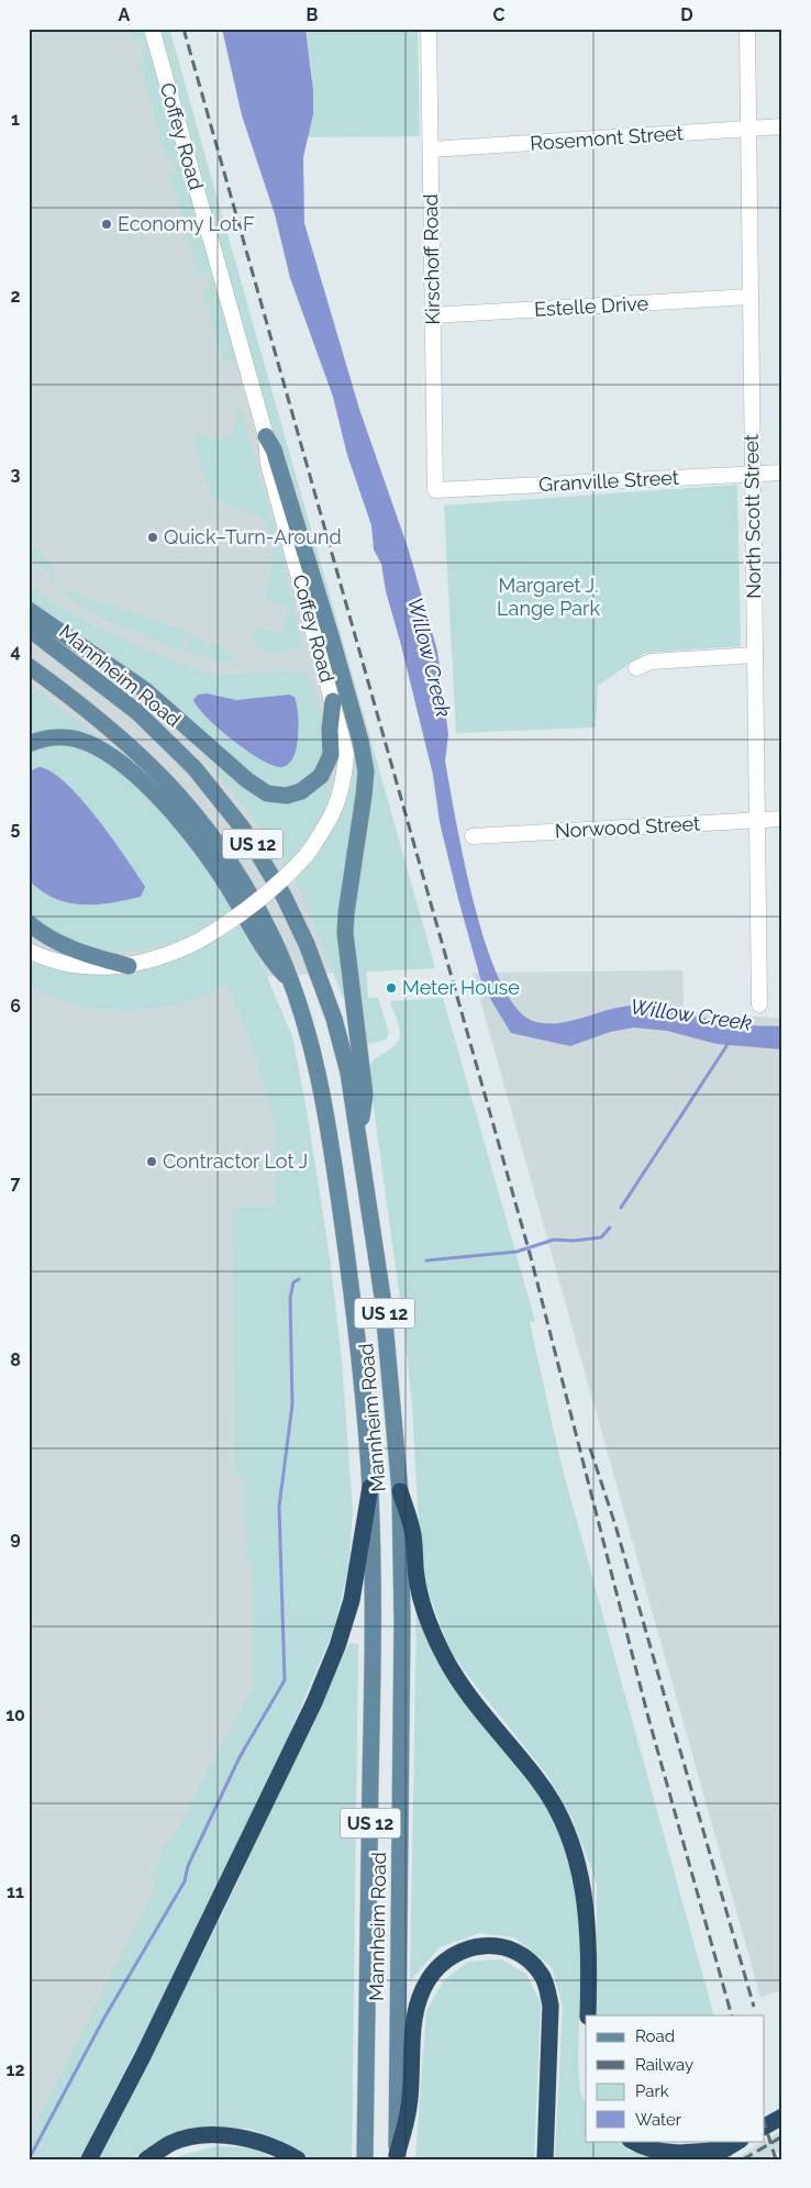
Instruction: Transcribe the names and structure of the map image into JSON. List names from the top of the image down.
{
  "streets": {
    "main road": ["Mannheim Road", "US 12"],
    "street": [
      "Coffey Road",
      "Rosemont Street",
      "Kirschoff Road",
      "Estelle Drive",
      "Granville Street",
      "North Scott Street",
      "Norwood Street"
    ]
  },
  "crossings": [
    ["Rosemont Street", "Kirschoff Road"],
    ["Rosemont Street", "North Scott Street"],
    ["Kirschoff Road", "Estelle Drive"],
    ["Kirschoff Road", "Granville Street"],
    ["Estelle Drive", "North Scott Street"],
    ["Granville Street", "North Scott Street"],
    ["North Scott Street", "Norwood Street"]
  ],
  "water": ["Willow Creek"],
  "parks": ["Margaret J. Lange Park"],
  "places": [
    "Economy Lot F",
    "Quick–Turn-Around",
    "Meter House",
    "Contractor Lot J"
  ],
  "legend": [
    "Road",
    "Railway",
    "Park",
    "Water"
  ],
  "grid": {
    "columns": [
      "A",
      "B",
      "C",
      "D"
    ],
    "rows": [
      "1",
      "2",
      "3",
      "4",
      "5",
      "6",
      "7",
      "8",
      "9",
      "10",
      "11",
      "12"
    ]
  }
}
